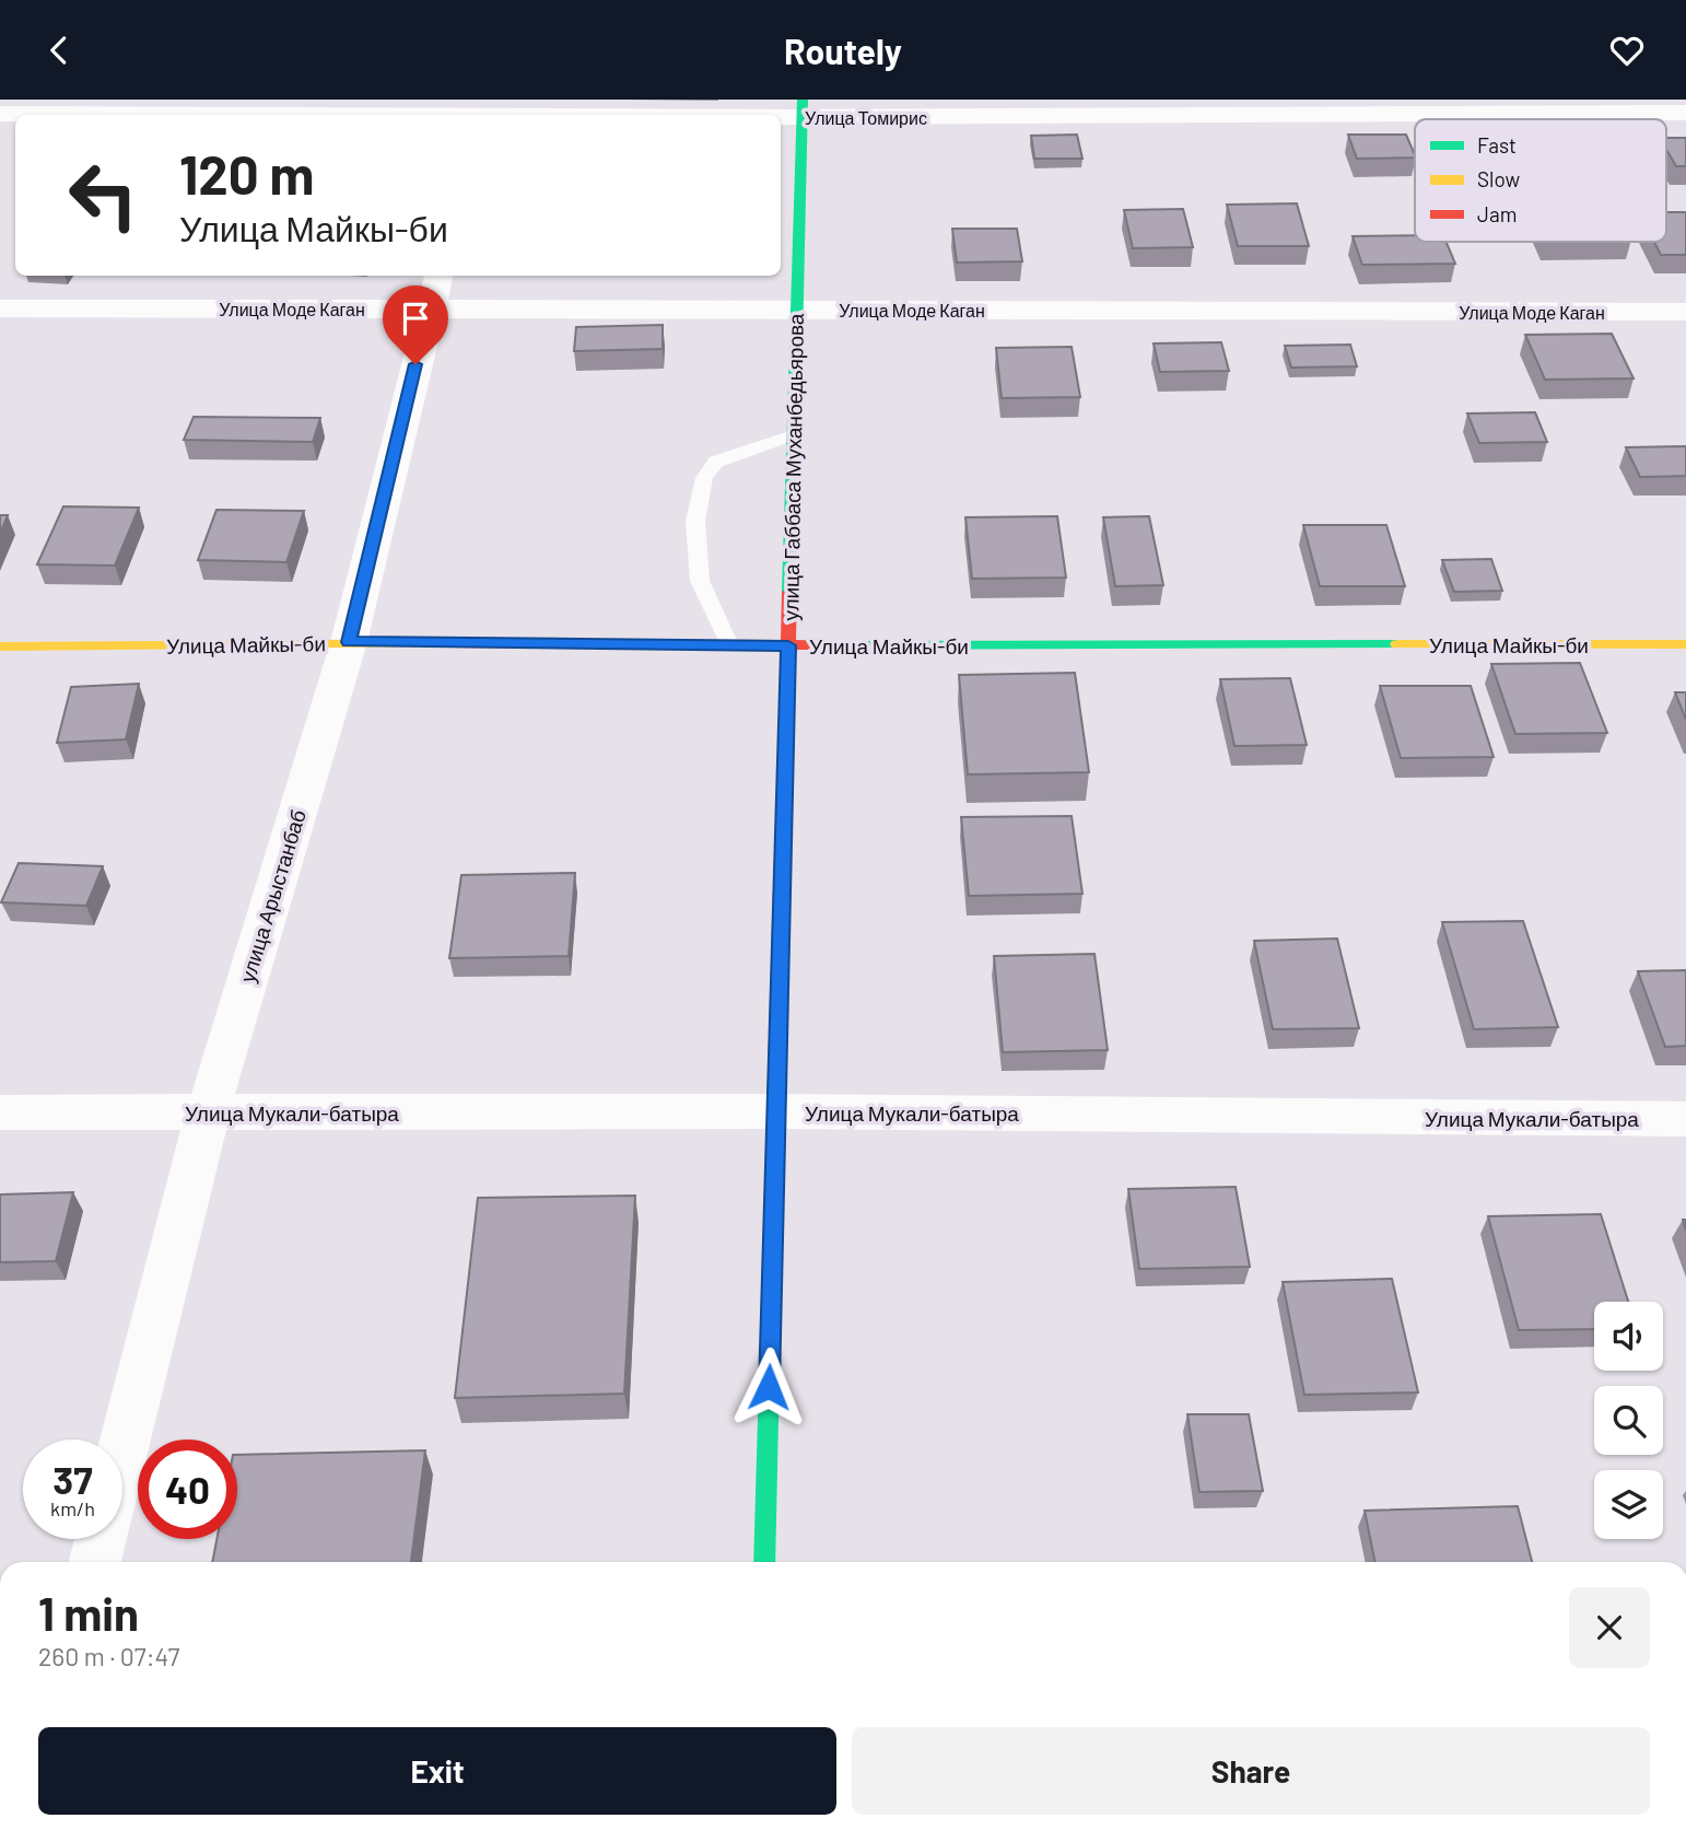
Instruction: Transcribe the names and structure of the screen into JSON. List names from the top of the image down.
{
  "streets": {
    "street": [
      "Улица Томирис",
      "Улица Моде Каган",
      "улица Габбаса Муханбедьярова",
      "Улица Майкы-би",
      "улица Арыстанбаб",
      "Улица Мукали-батыра"
    ]
  },
  "crossings": [
    ["Улица Томирис", "улица Габбаса Муханбедьярова"],
    ["Улица Моде Каган", "улица Габбаса Муханбедьярова"],
    ["Улица Моде Каган", "улица Арыстанбаб"],
    ["улица Габбаса Муханбедьярова", "Улица Майкы-би"],
    ["улица Габбаса Муханбедьярова", "Улица Мукали-батыра"],
    ["Улица Майкы-би", "улица Арыстанбаб"],
    ["улица Арыстанбаб", "Улица Мукали-батыра"]
  ],
  "legend": ["Fast", "Slow", "Jam"],
  "page": {
    "header": "Routely",
    "turn": ["120 m", "Улица Майкы-би"],
    "speed": "37 km/h",
    "limit": "40",
    "heading": ["1 min", "260 m · 07:47"],
    "buttons": ["Exit", "Share"]
  }
}
